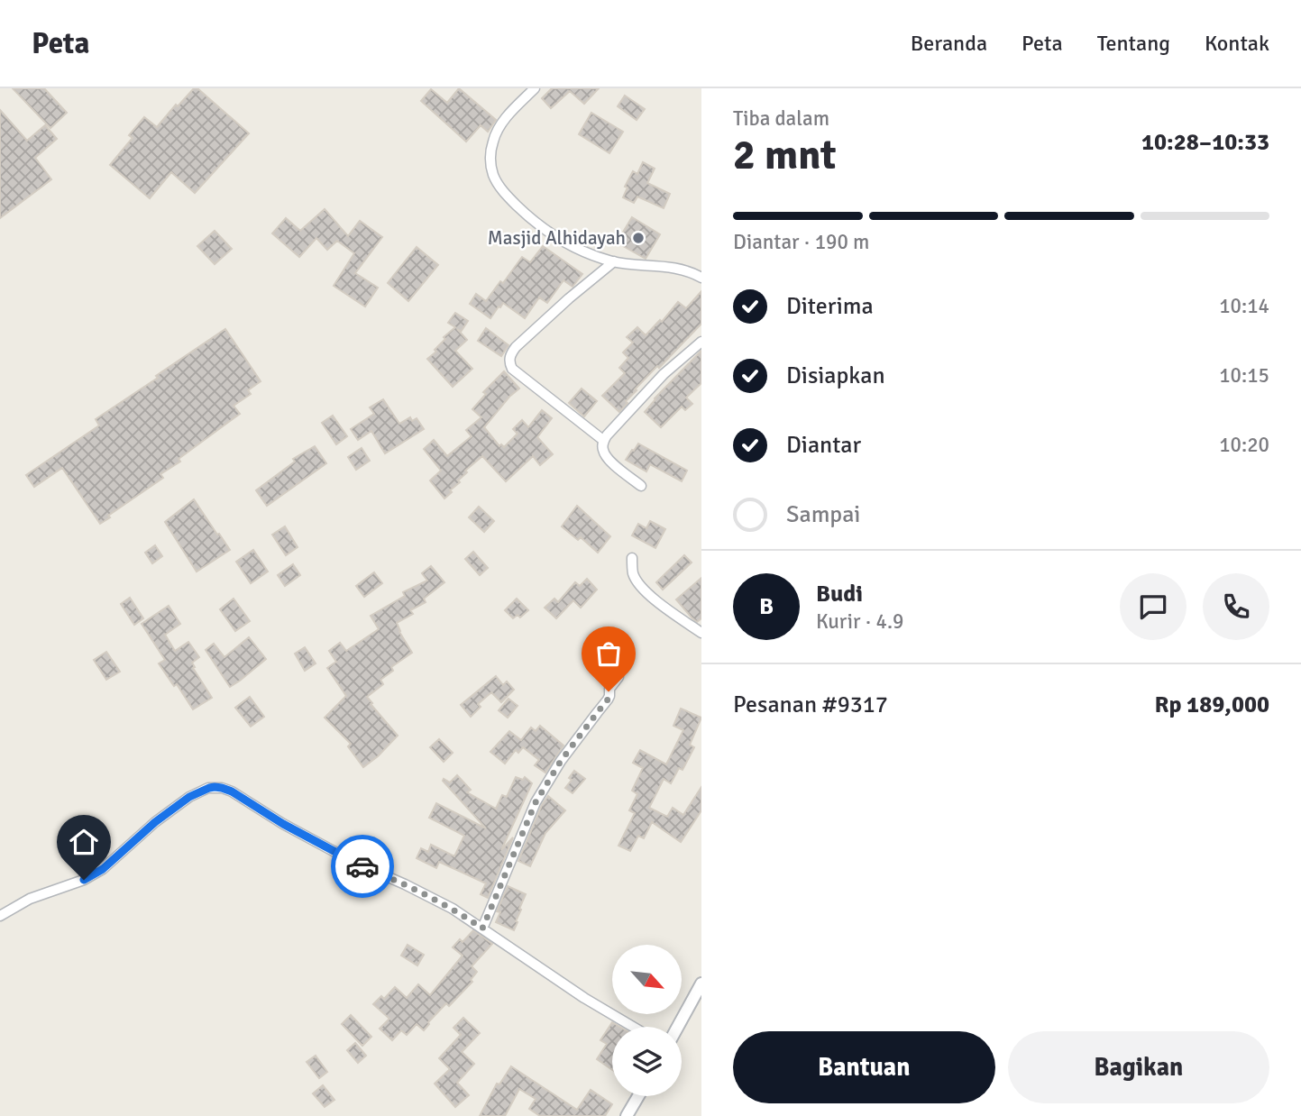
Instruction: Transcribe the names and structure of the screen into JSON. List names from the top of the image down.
{
  "places": ["Masjid Alhidayah"],
  "north": "bottom right",
  "page": {
    "header": "Peta",
    "nav": [
      "Beranda",
      "Peta",
      "Tentang",
      "Kontak"
    ],
    "heading": ["2 mnt", "Tiba dalam", "10:28–10:33"],
    "panel": [
      "Budi",
      "Kurir · 4.9",
      "Pesanan #9317",
      "Rp 189,000"
    ],
    "bar": "Diantar · 190 m",
    "list": [
      ["Diterima", "10:14"],
      ["Disiapkan", "10:15"],
      ["Diantar", "10:20"],
      "Sampai"
    ],
    "round": "B",
    "buttons": ["Bantuan", "Bagikan"]
  }
}
